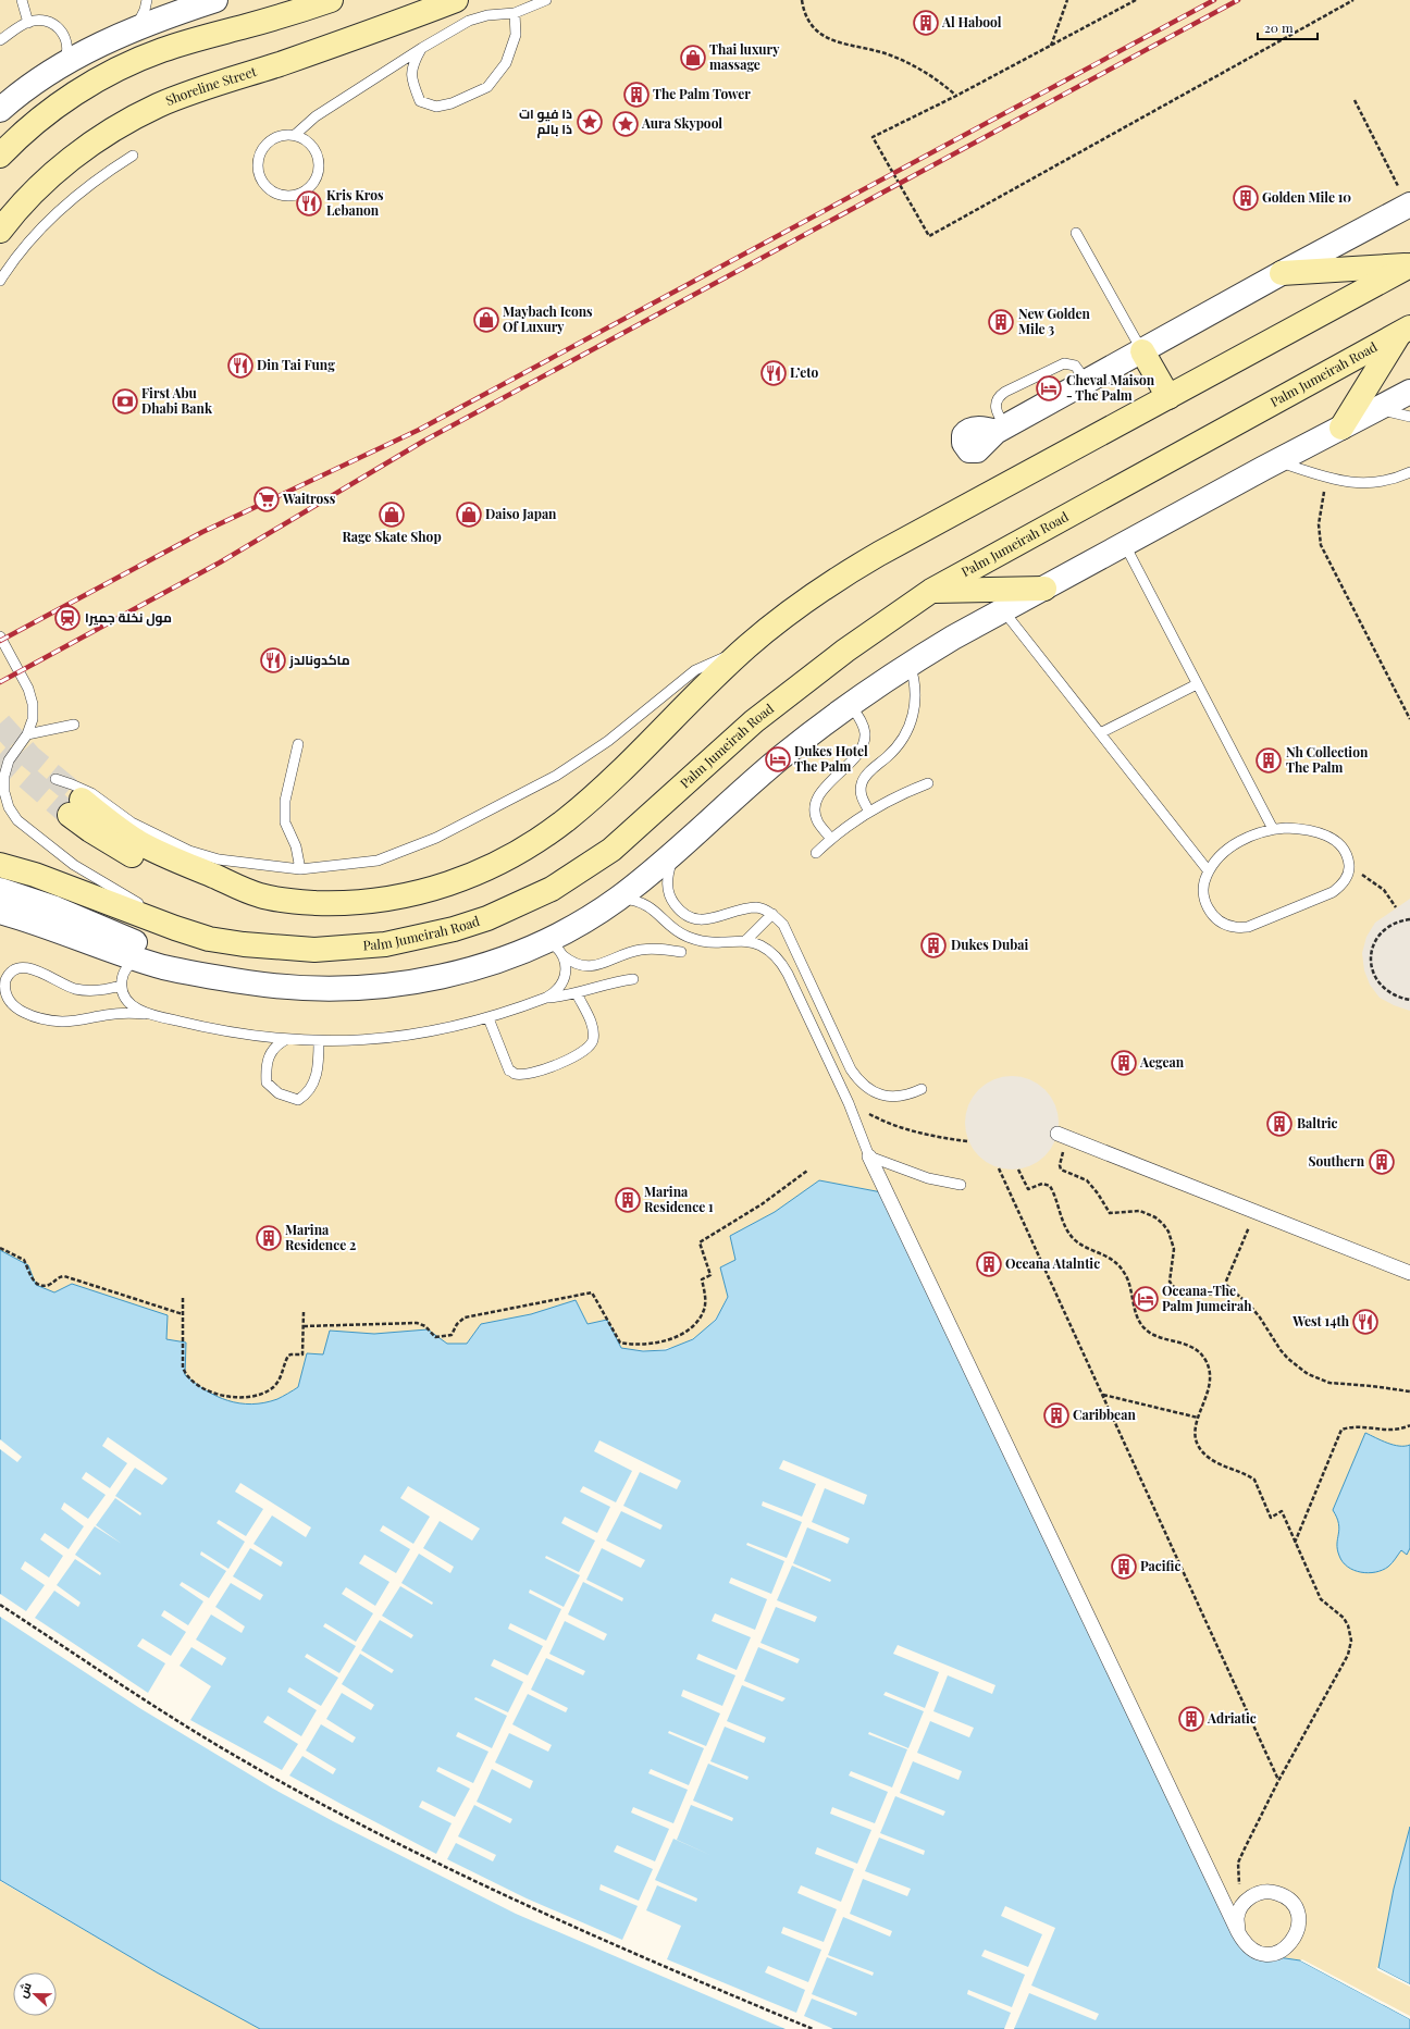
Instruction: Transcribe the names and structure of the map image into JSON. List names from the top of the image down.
{
  "streets": {
    "main road": ["Shoreline Street", "Palm Jumeirah Road"]
  },
  "places": {
    "building": [
      "Al Habool",
      "The Palm Tower",
      "Golden Mile 10",
      "New Golden Mile 3",
      "Nh Collection The Palm",
      "Dukes Dubai",
      "Aegean",
      "Baltric",
      "Southern",
      "Marina Residence 1",
      "Marina Residence 2",
      "Oceana Atalntic",
      "Caribbean",
      "Pacific",
      "Adriatic"
    ],
    "shop": [
      "Thai luxury massage",
      "Maybach Icons Of Luxury",
      "Rage Skate Shop",
      "Daiso Japan"
    ],
    "place": ["ذا فيو ات ذا بالم", "Aura Skypool"],
    "restaurant": [
      "Kris Kros Lebanon",
      "Din Tai Fung",
      "L’eto",
      "ماكدونالدز",
      "West 14th"
    ],
    "hotel": ["Cheval Maison - The Palm", "Dukes Hotel The Palm", "Oceana-The Palm Jumeirah"],
    "bank": ["First Abu Dhabi Bank"],
    "supermarket": ["Waitross"],
    "station": ["مول نخلة جميرا"]
  },
  "scale_bar": "20 m",
  "north": "left"
}
